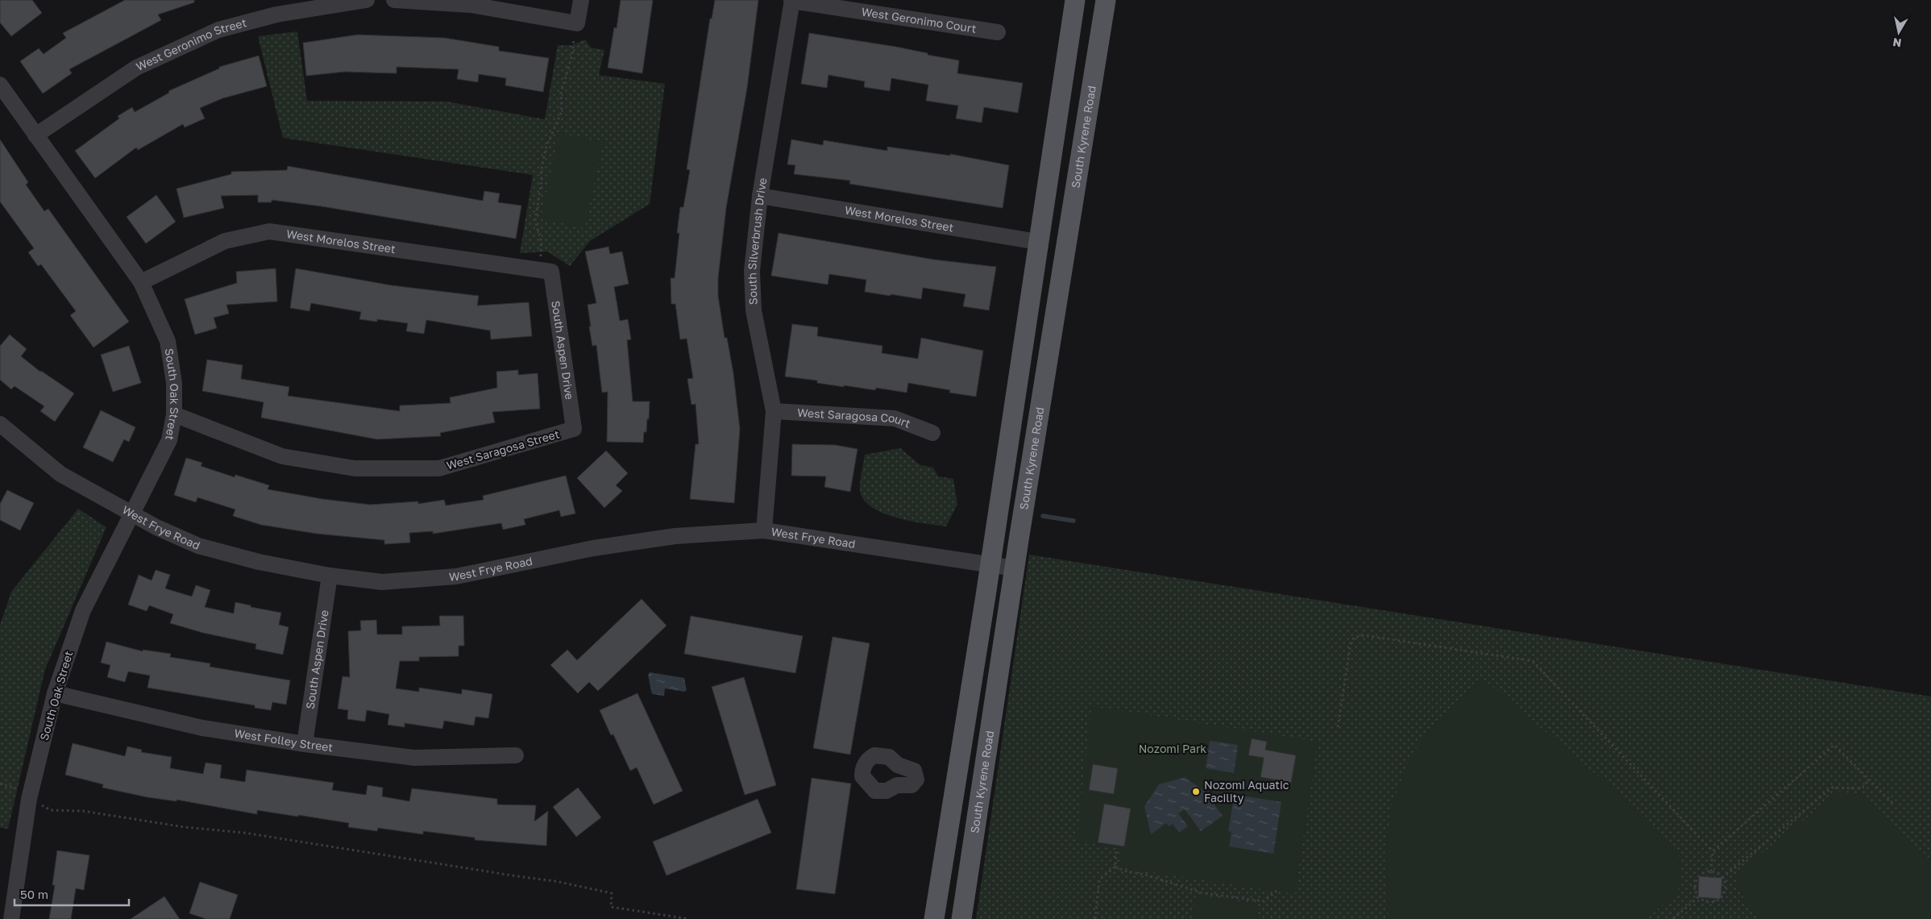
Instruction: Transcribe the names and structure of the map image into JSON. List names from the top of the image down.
{
  "streets": {
    "main road": ["South Kyrene Road"],
    "street": [
      "West Geronimo Court",
      "West Geronimo Street",
      "West Morelos Street",
      "South Silverbrush Drive",
      "South Aspen Drive",
      "South Oak Street",
      "West Saragosa Court",
      "West Saragosa Street",
      "West Frye Road",
      "West Folley Street"
    ]
  },
  "crossings": [
    ["West Geronimo Court", "South Silverbrush Drive"],
    ["West Geronimo Street", "South Oak Street"],
    ["South Kyrene Road", "West Frye Road"],
    ["West Morelos Street", "South Silverbrush Drive"],
    ["West Morelos Street", "South Aspen Drive"],
    ["West Morelos Street", "South Oak Street"],
    ["South Silverbrush Drive", "West Saragosa Court"],
    ["South Silverbrush Drive", "West Frye Road"],
    ["South Aspen Drive", "West Saragosa Street"],
    ["South Aspen Drive", "West Frye Road"],
    ["South Aspen Drive", "West Folley Street"],
    ["South Oak Street", "West Saragosa Street"],
    ["South Oak Street", "West Frye Road"],
    ["South Oak Street", "West Folley Street"]
  ],
  "parks": ["Nozomi Park"],
  "places": ["Nozomi Aquatic Facility"],
  "scale_bar": "50 m",
  "north": "bottom"
}
